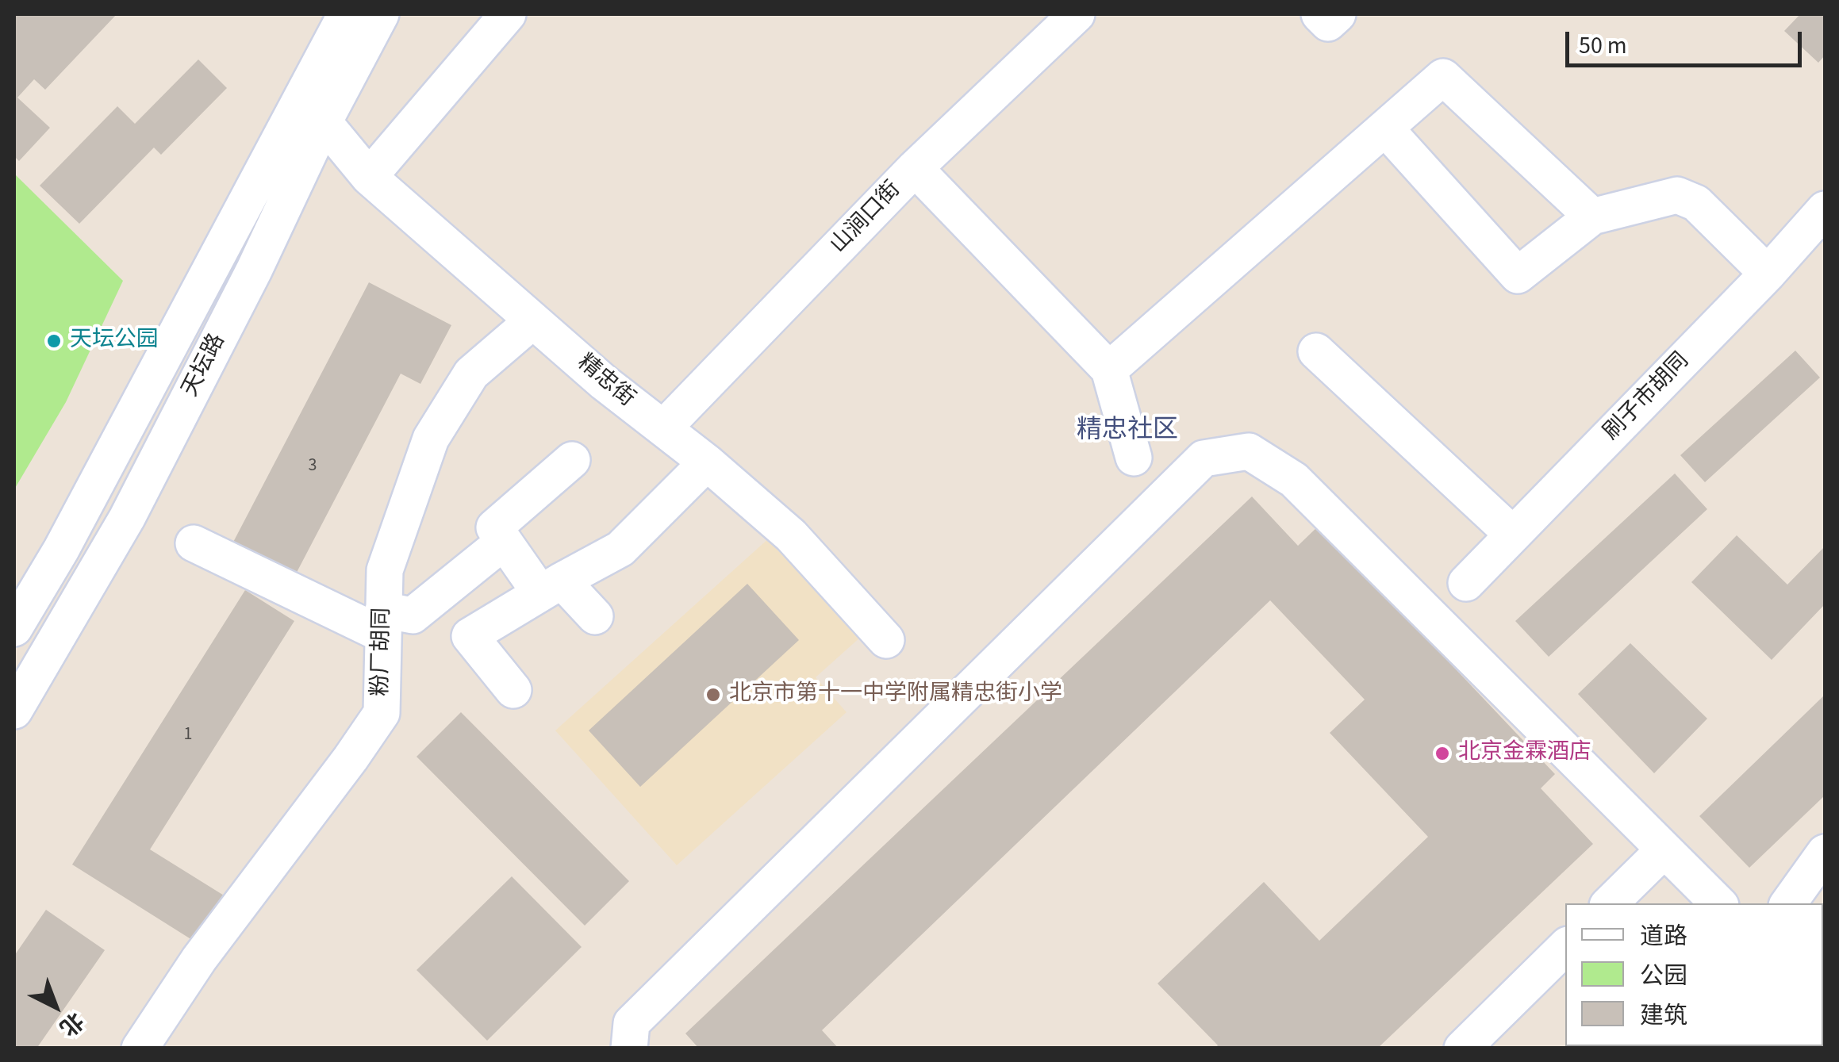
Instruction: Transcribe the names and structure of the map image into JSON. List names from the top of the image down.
{
  "streets": {
    "street": [
      "山涧口街",
      "天坛路",
      "精忠街",
      "刷子市胡同",
      "粉厂胡同"
    ]
  },
  "crossings": [
    ["山涧口街", "精忠街"],
    ["天坛路", "精忠街"],
    ["精忠街", "粉厂胡同"]
  ],
  "districts": ["精忠社区"],
  "places": ["天坛公园", "北京市第十一中学附属精忠街小学", "北京金霖酒店"],
  "house_numbers": ["3", "1"],
  "legend": ["道路", "公园", "建筑"],
  "scale_bar": "50 m",
  "north": "bottom right"
}
